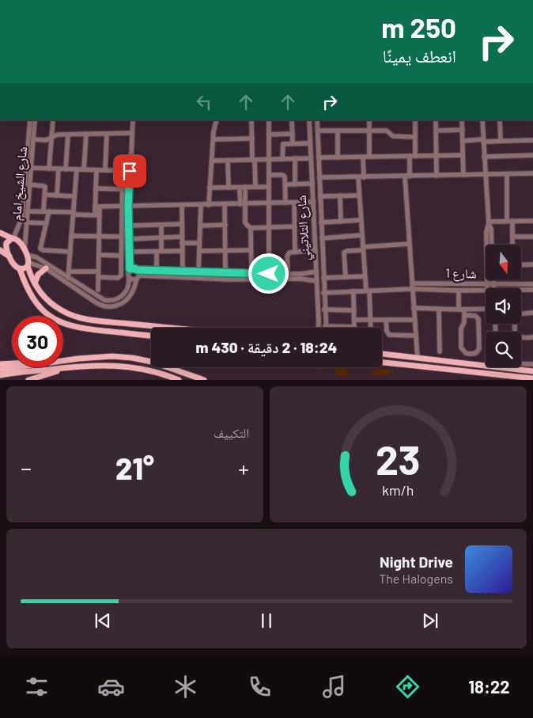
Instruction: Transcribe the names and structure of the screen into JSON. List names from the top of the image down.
{
  "streets": {
    "street": ["شارع الشيخ امام", "شارع التلاتيني", "شارع 1"]
  },
  "crossings": [
    ["شارع التلاتيني", "شارع 1"]
  ],
  "north": "bottom",
  "page": {
    "turn": ["250 m", "انعطف يمينًا"],
    "limit": "30",
    "trip": "18:24 · 2 دقيقة · 430 m",
    "tile": "التكييف",
    "heat": ["−", "21°", "+"],
    "song": ["Night Drive", "The Halogens"],
    "tabs": "18:22",
    "gauge": ["23", "km/h"]
  }
}
